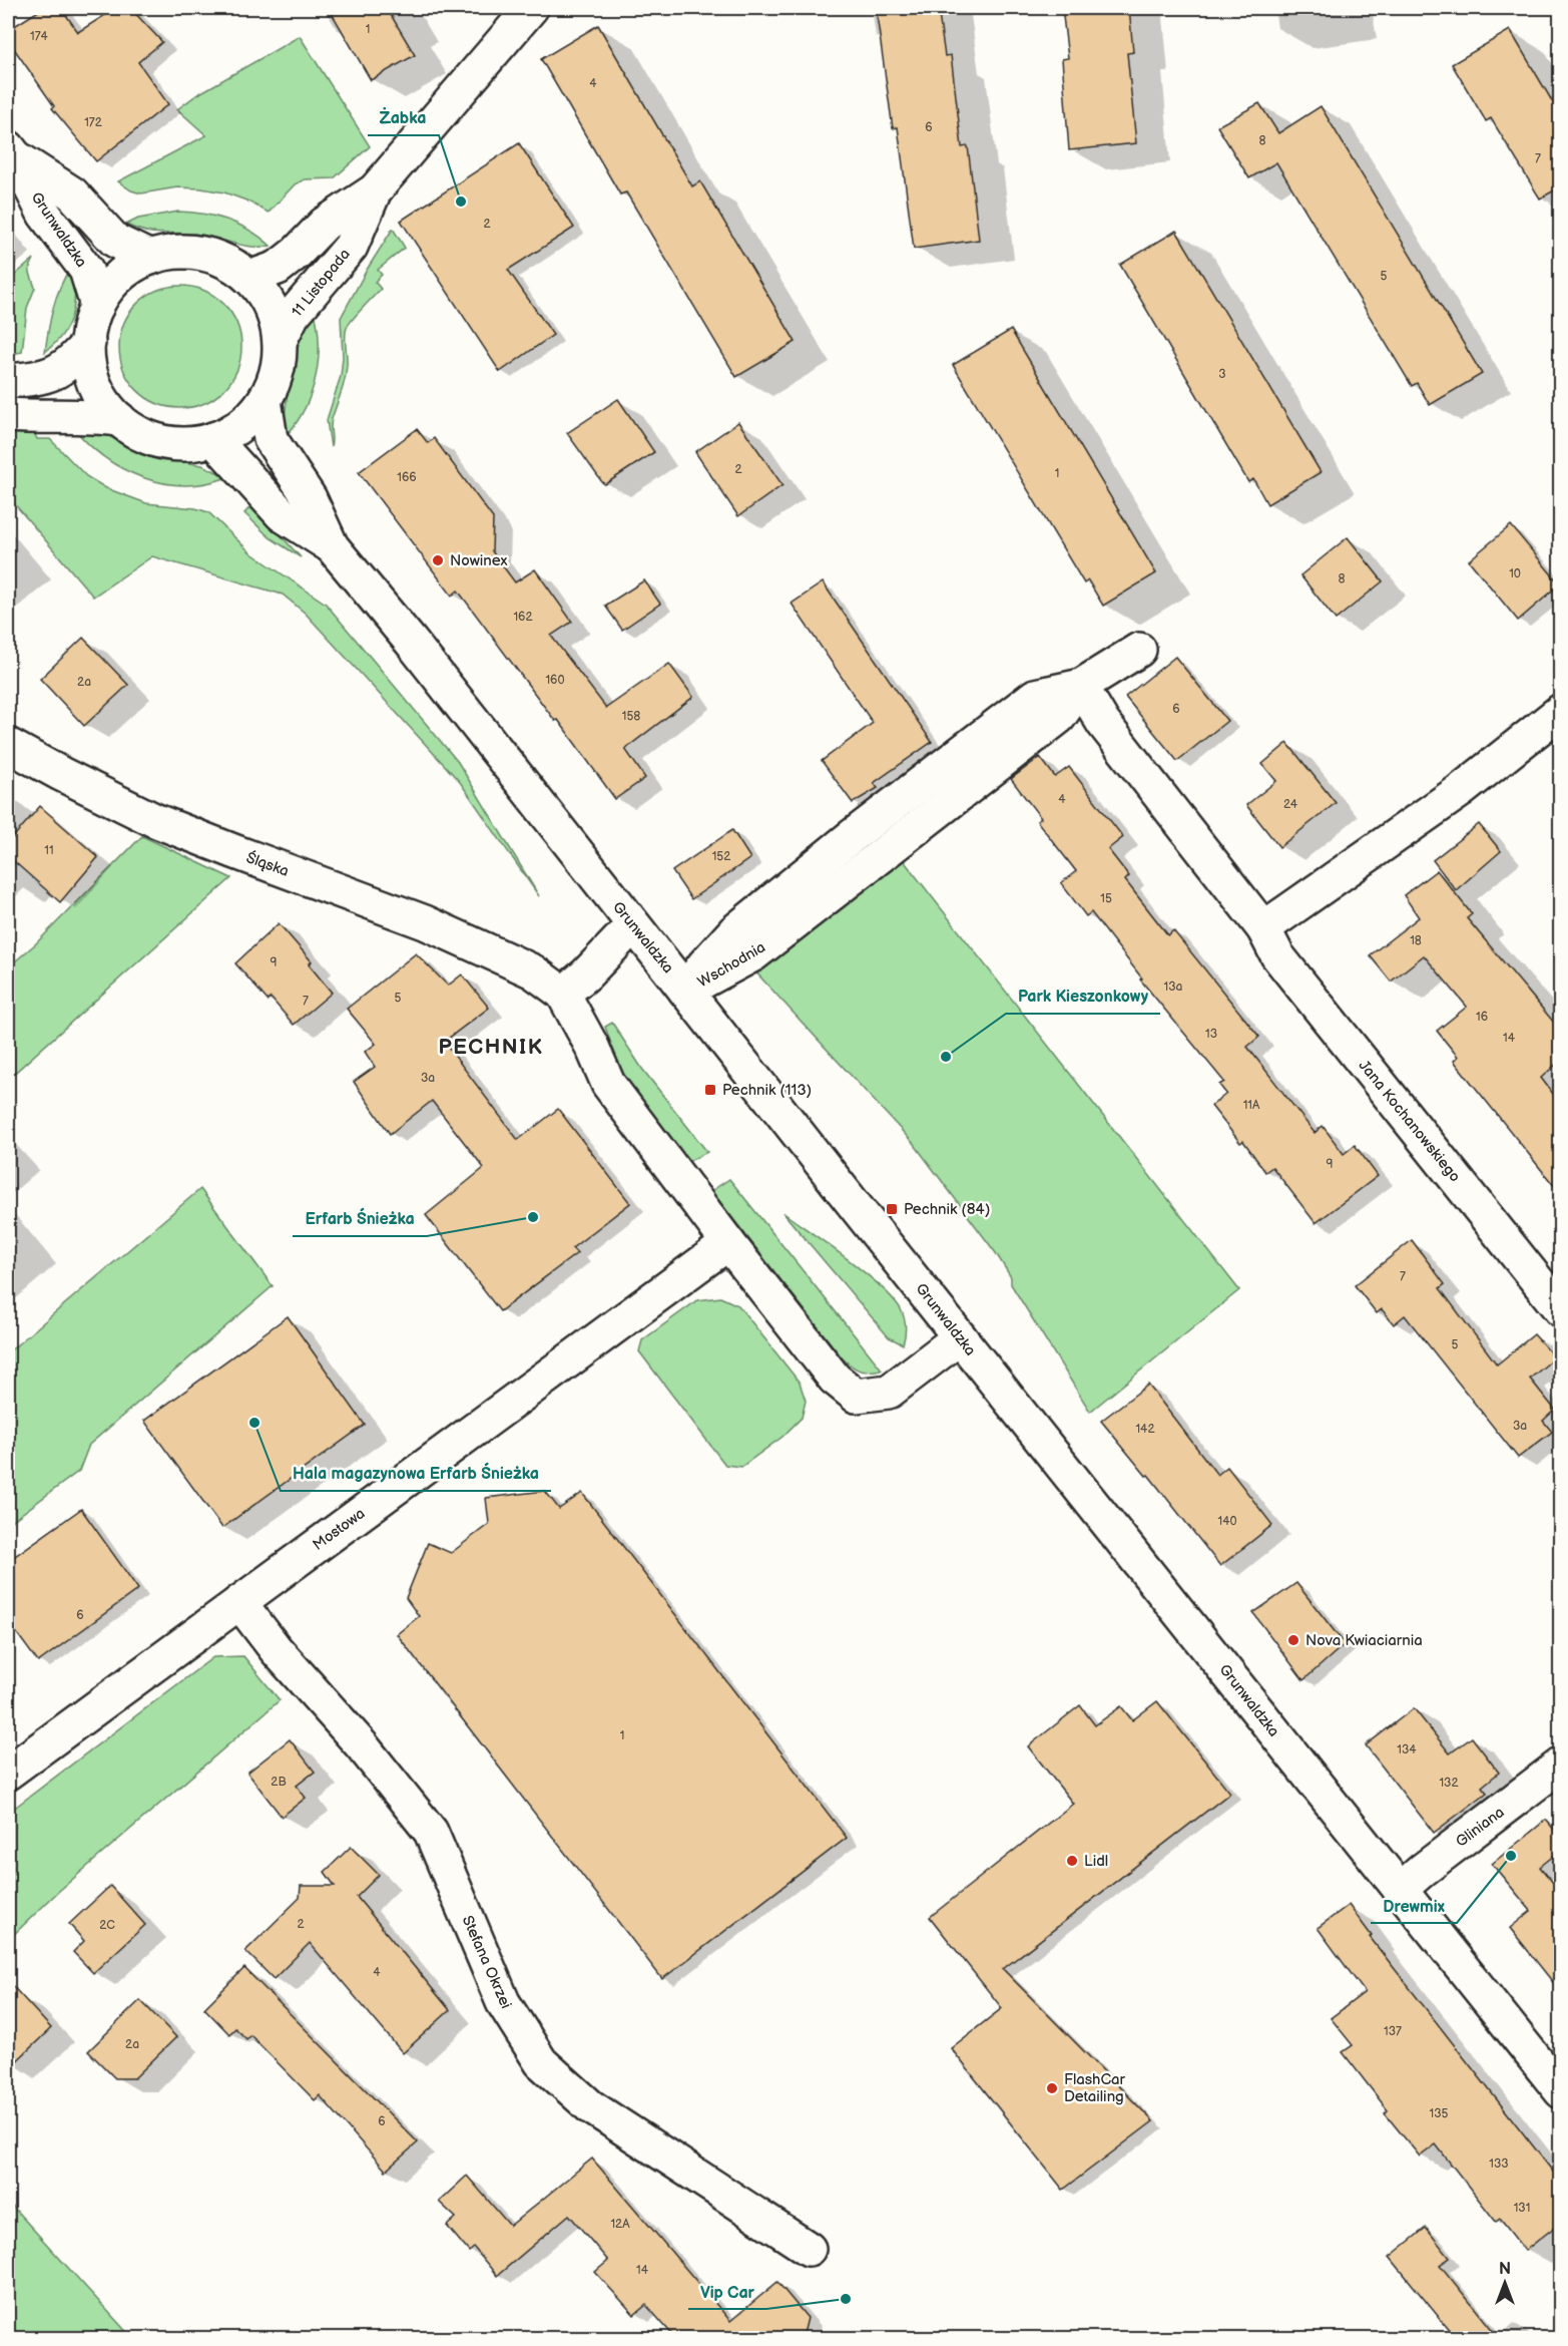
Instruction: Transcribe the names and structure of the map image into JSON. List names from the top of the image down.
{
  "streets": {
    "street": [
      "Grunwaldzka",
      "11 Listopada",
      "Śląska",
      "Wschodnia",
      "Jana Kochanowskiego",
      "Mostowa",
      "Gliniana",
      "Stefana Okrzei"
    ]
  },
  "crossings": [
    ["Grunwaldzka", "11 Listopada"],
    ["Grunwaldzka", "Wschodnia"],
    ["Grunwaldzka", "Gliniana"],
    ["Wschodnia", "Jana Kochanowskiego"],
    ["Mostowa", "Stefana Okrzei"]
  ],
  "districts": ["PECHNIK"],
  "places": {
    "other": [
      "Żabka",
      "Nowinex",
      "Park Kieszonkowy",
      "Erfarb Śnieżka",
      "Hala magazynowa Erfarb Śnieżka",
      "Nova Kwiaciarnia",
      "Drewmix",
      "Lidl",
      "FlashCar Detailing",
      "Vip Car"
    ],
    "transit": ["Pechnik (113)", "Pechnik (84)"]
  },
  "house_numbers": [
    "1",
    "174",
    "4",
    "172",
    "6",
    "8",
    "7",
    "2",
    "5",
    "3",
    "2",
    "1",
    "166",
    "10",
    "8",
    "162",
    "160",
    "2a",
    "6",
    "158",
    "4",
    "24",
    "11",
    "152",
    "15",
    "18",
    "9",
    "13a",
    "5",
    "7",
    "16",
    "13",
    "14",
    "3a",
    "11A",
    "9",
    "7",
    "5",
    "3a",
    "142",
    "140",
    "6",
    "1",
    "134",
    "2B",
    "132",
    "2",
    "2C",
    "4",
    "137",
    "2a",
    "135",
    "6",
    "133",
    "131",
    "12A",
    "14"
  ],
  "north": "top"
}
